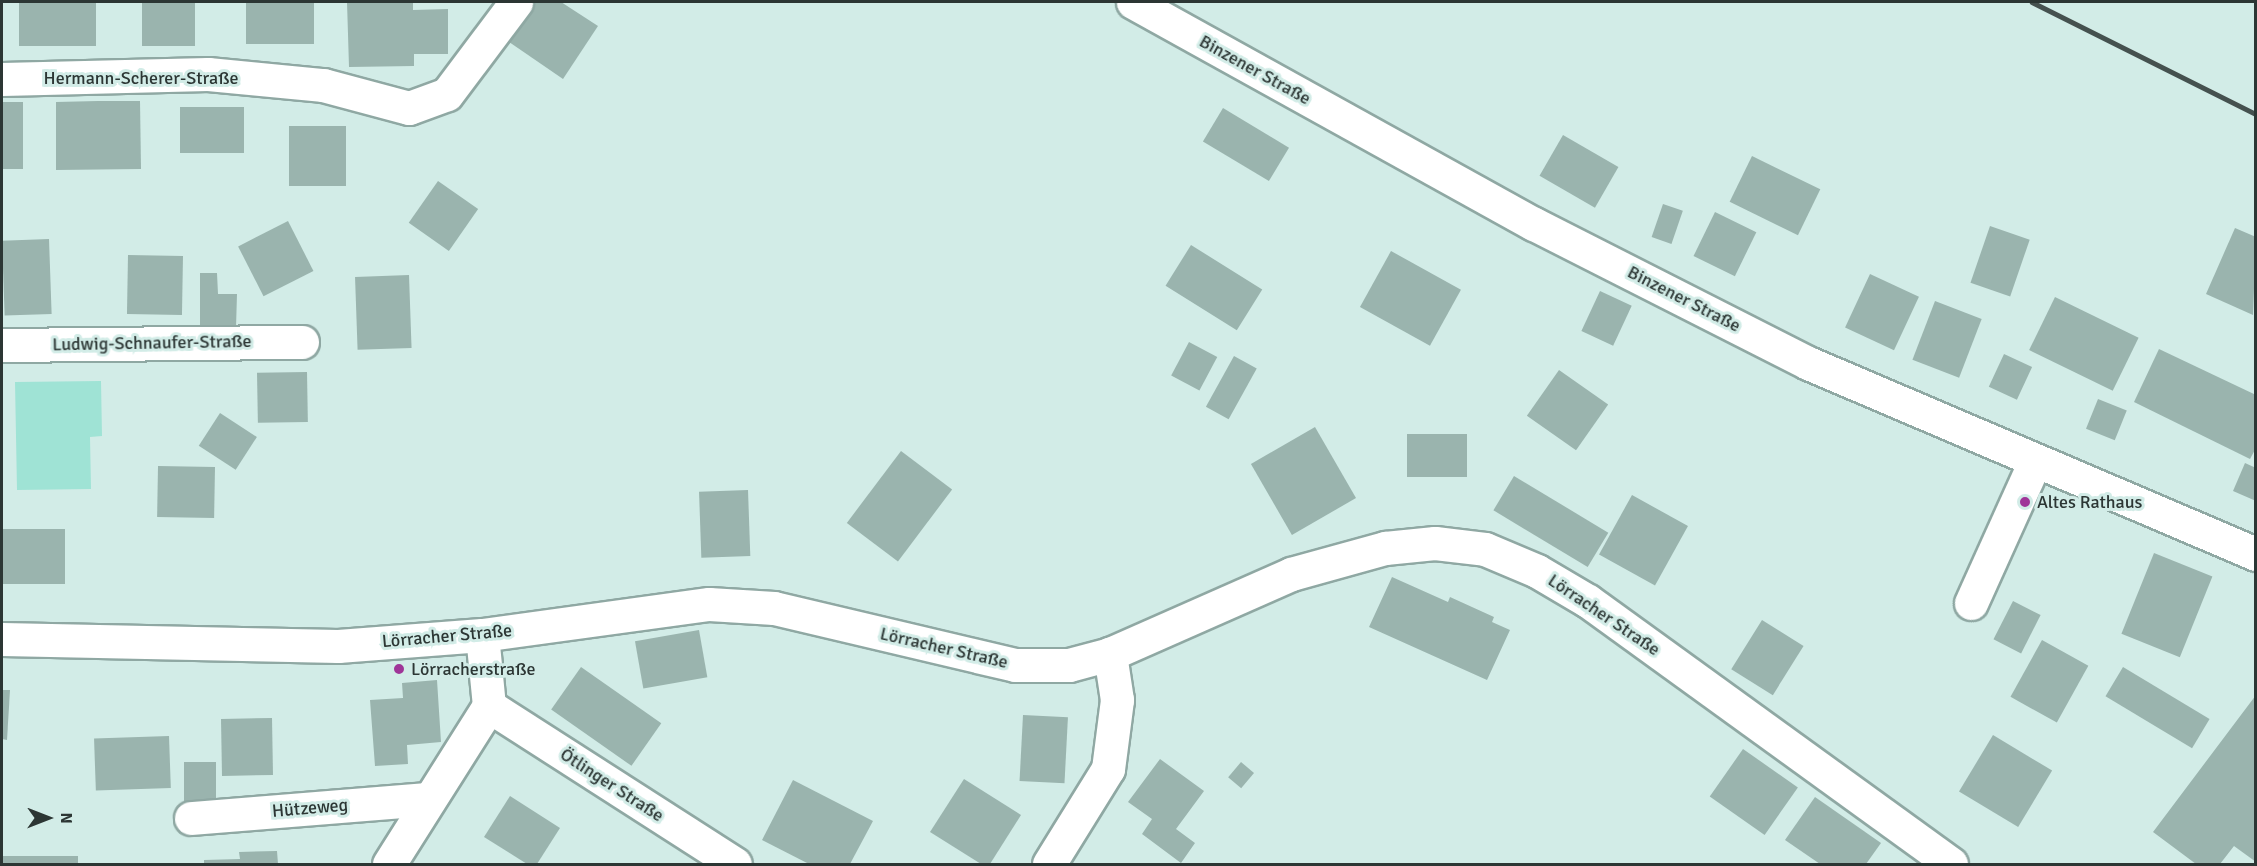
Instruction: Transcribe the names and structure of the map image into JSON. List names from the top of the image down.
{
  "streets": {
    "street": [
      "Binzener Straße",
      "Hermann-Scherer-Straße",
      "Ludwig-Schnaufer-Straße",
      "Lörracher Straße",
      "Ötlinger Straße",
      "Hützeweg"
    ]
  },
  "places": ["Altes Rathaus", "Lörracherstraße"],
  "north": "right"
}
